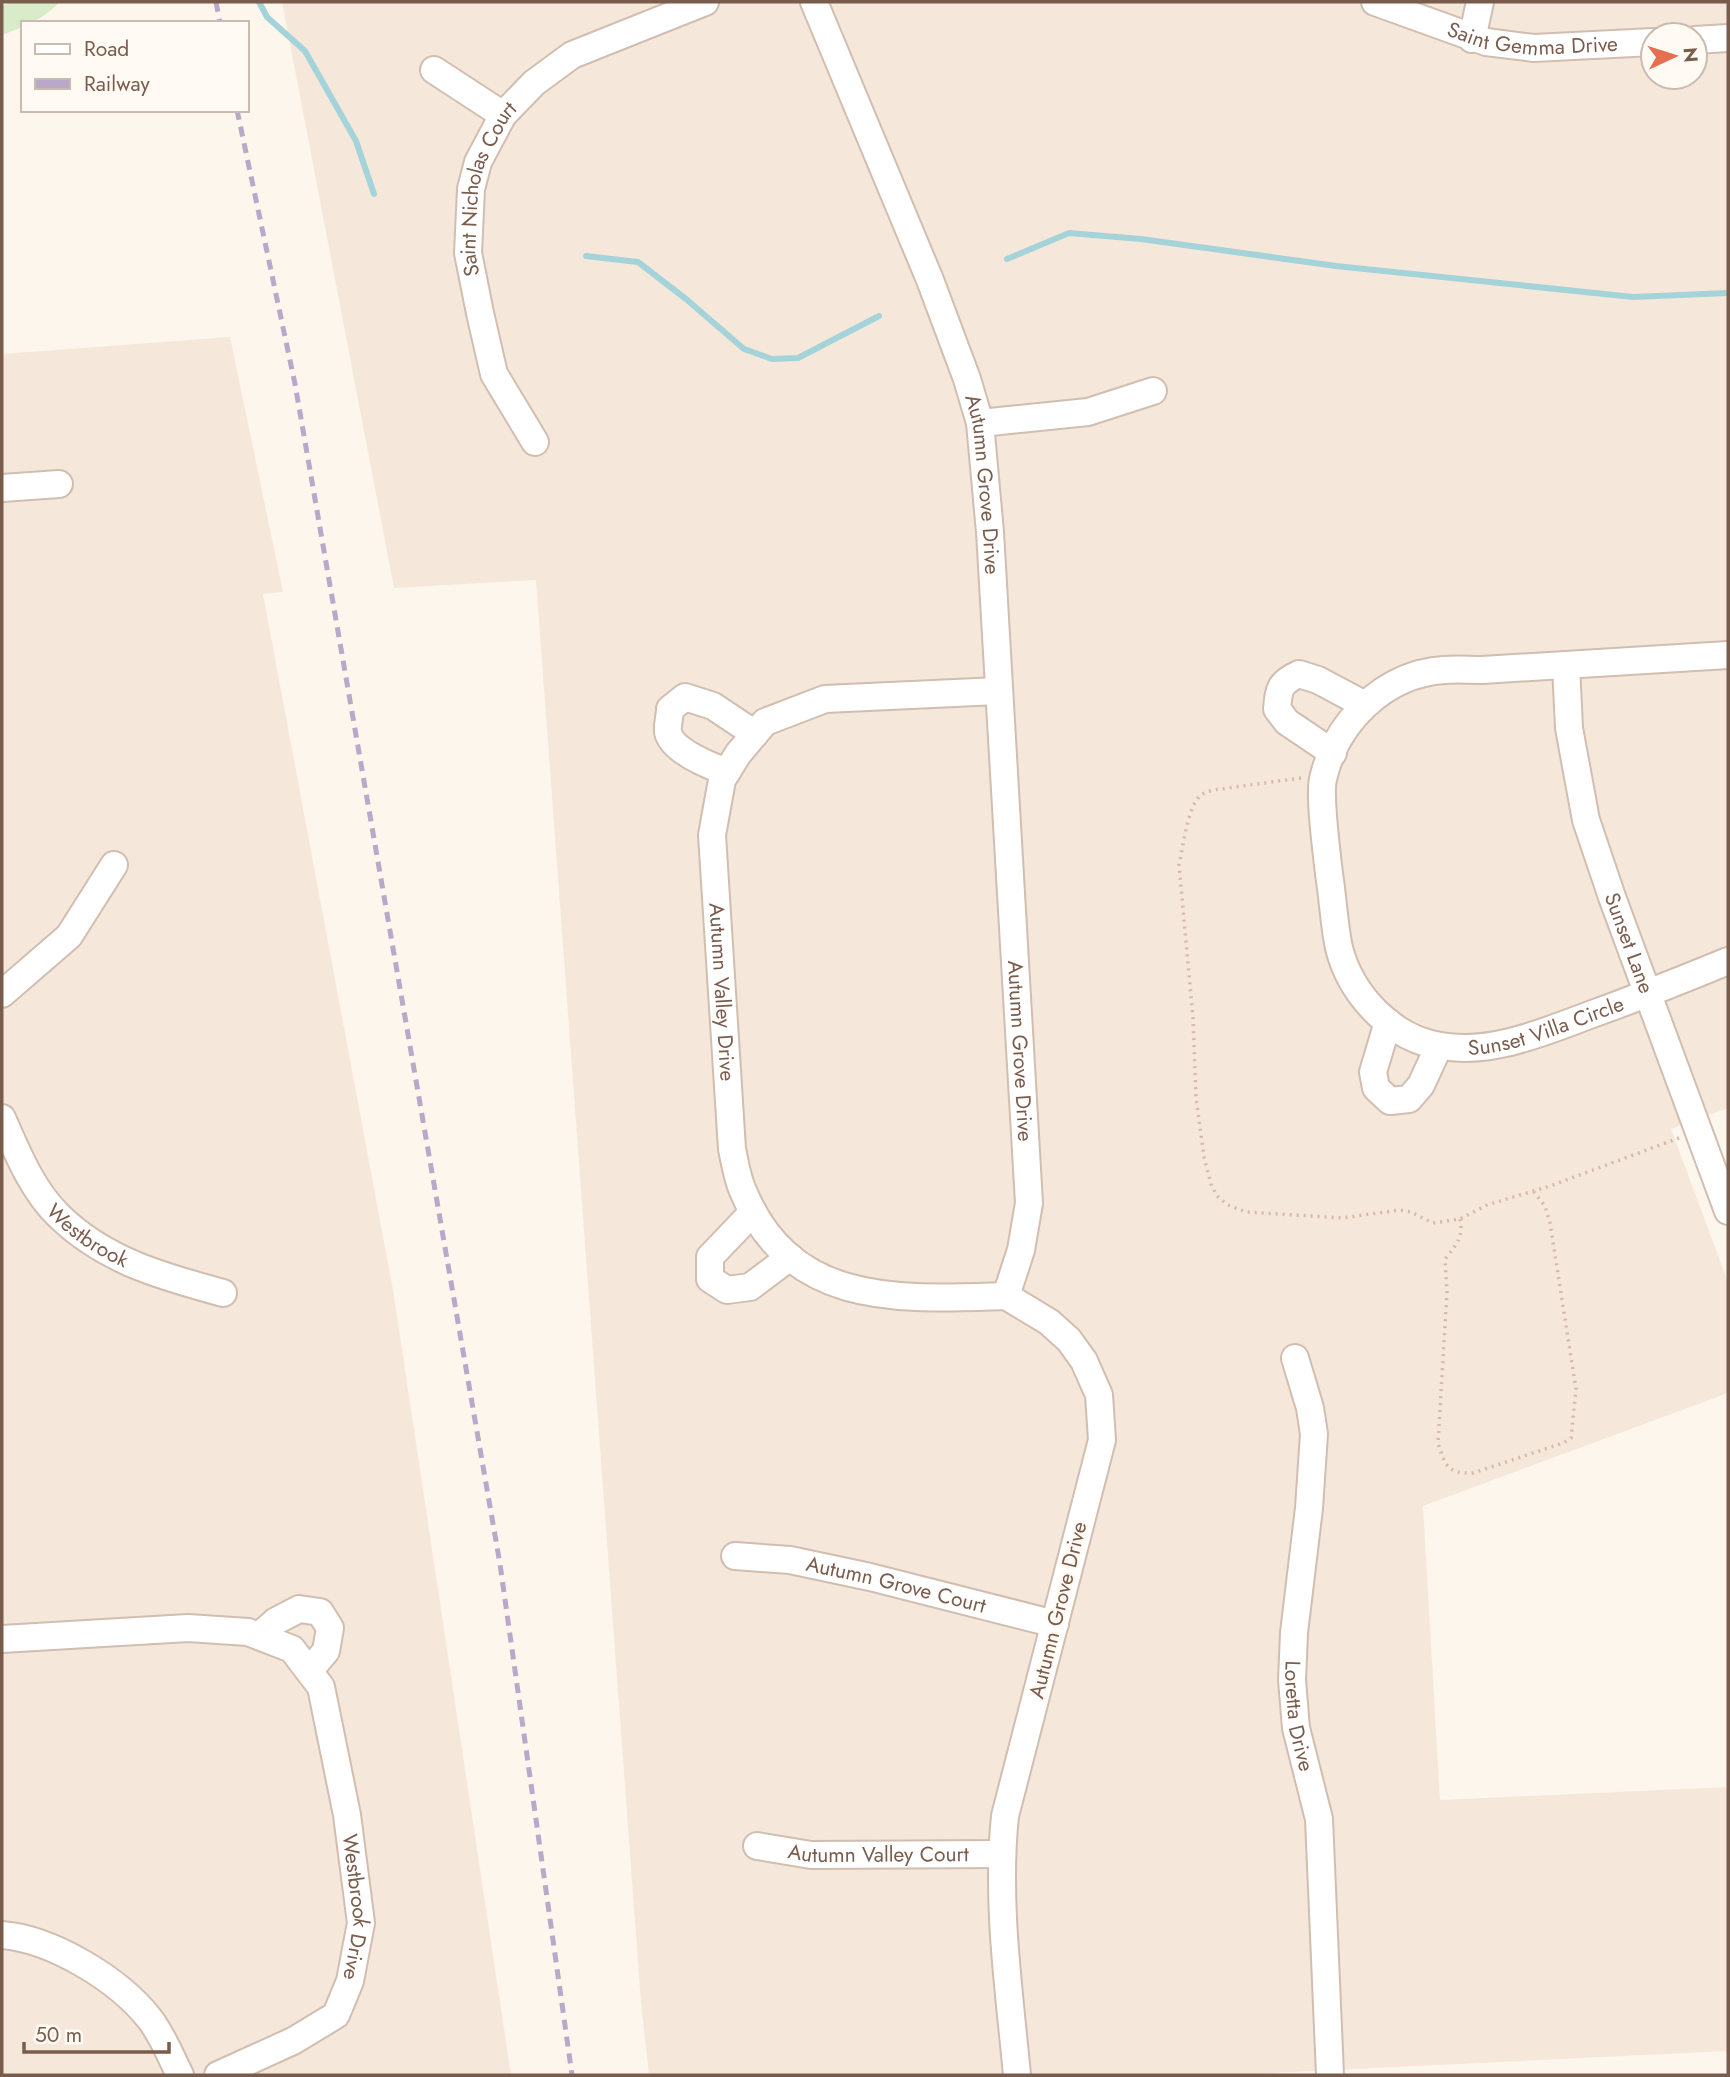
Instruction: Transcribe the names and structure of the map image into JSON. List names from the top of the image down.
{
  "streets": {
    "street": [
      "Saint Gemma Drive",
      "Saint Nicholas Court",
      "Autumn Grove Drive",
      "Sunset Lane",
      "Autumn Valley Drive",
      "Sunset Villa Circle",
      "Westbrook",
      "Autumn Grove Court",
      "Loretta Drive",
      "Autumn Valley Court",
      "Westbrook Drive"
    ]
  },
  "crossings": [
    ["Autumn Grove Drive", "Autumn Valley Drive"],
    ["Autumn Grove Drive", "Autumn Grove Court"],
    ["Autumn Grove Drive", "Autumn Valley Court"],
    ["Sunset Lane", "Sunset Villa Circle"]
  ],
  "legend": ["Road", "Railway"],
  "scale_bar": "50 m",
  "north": "right"
}
